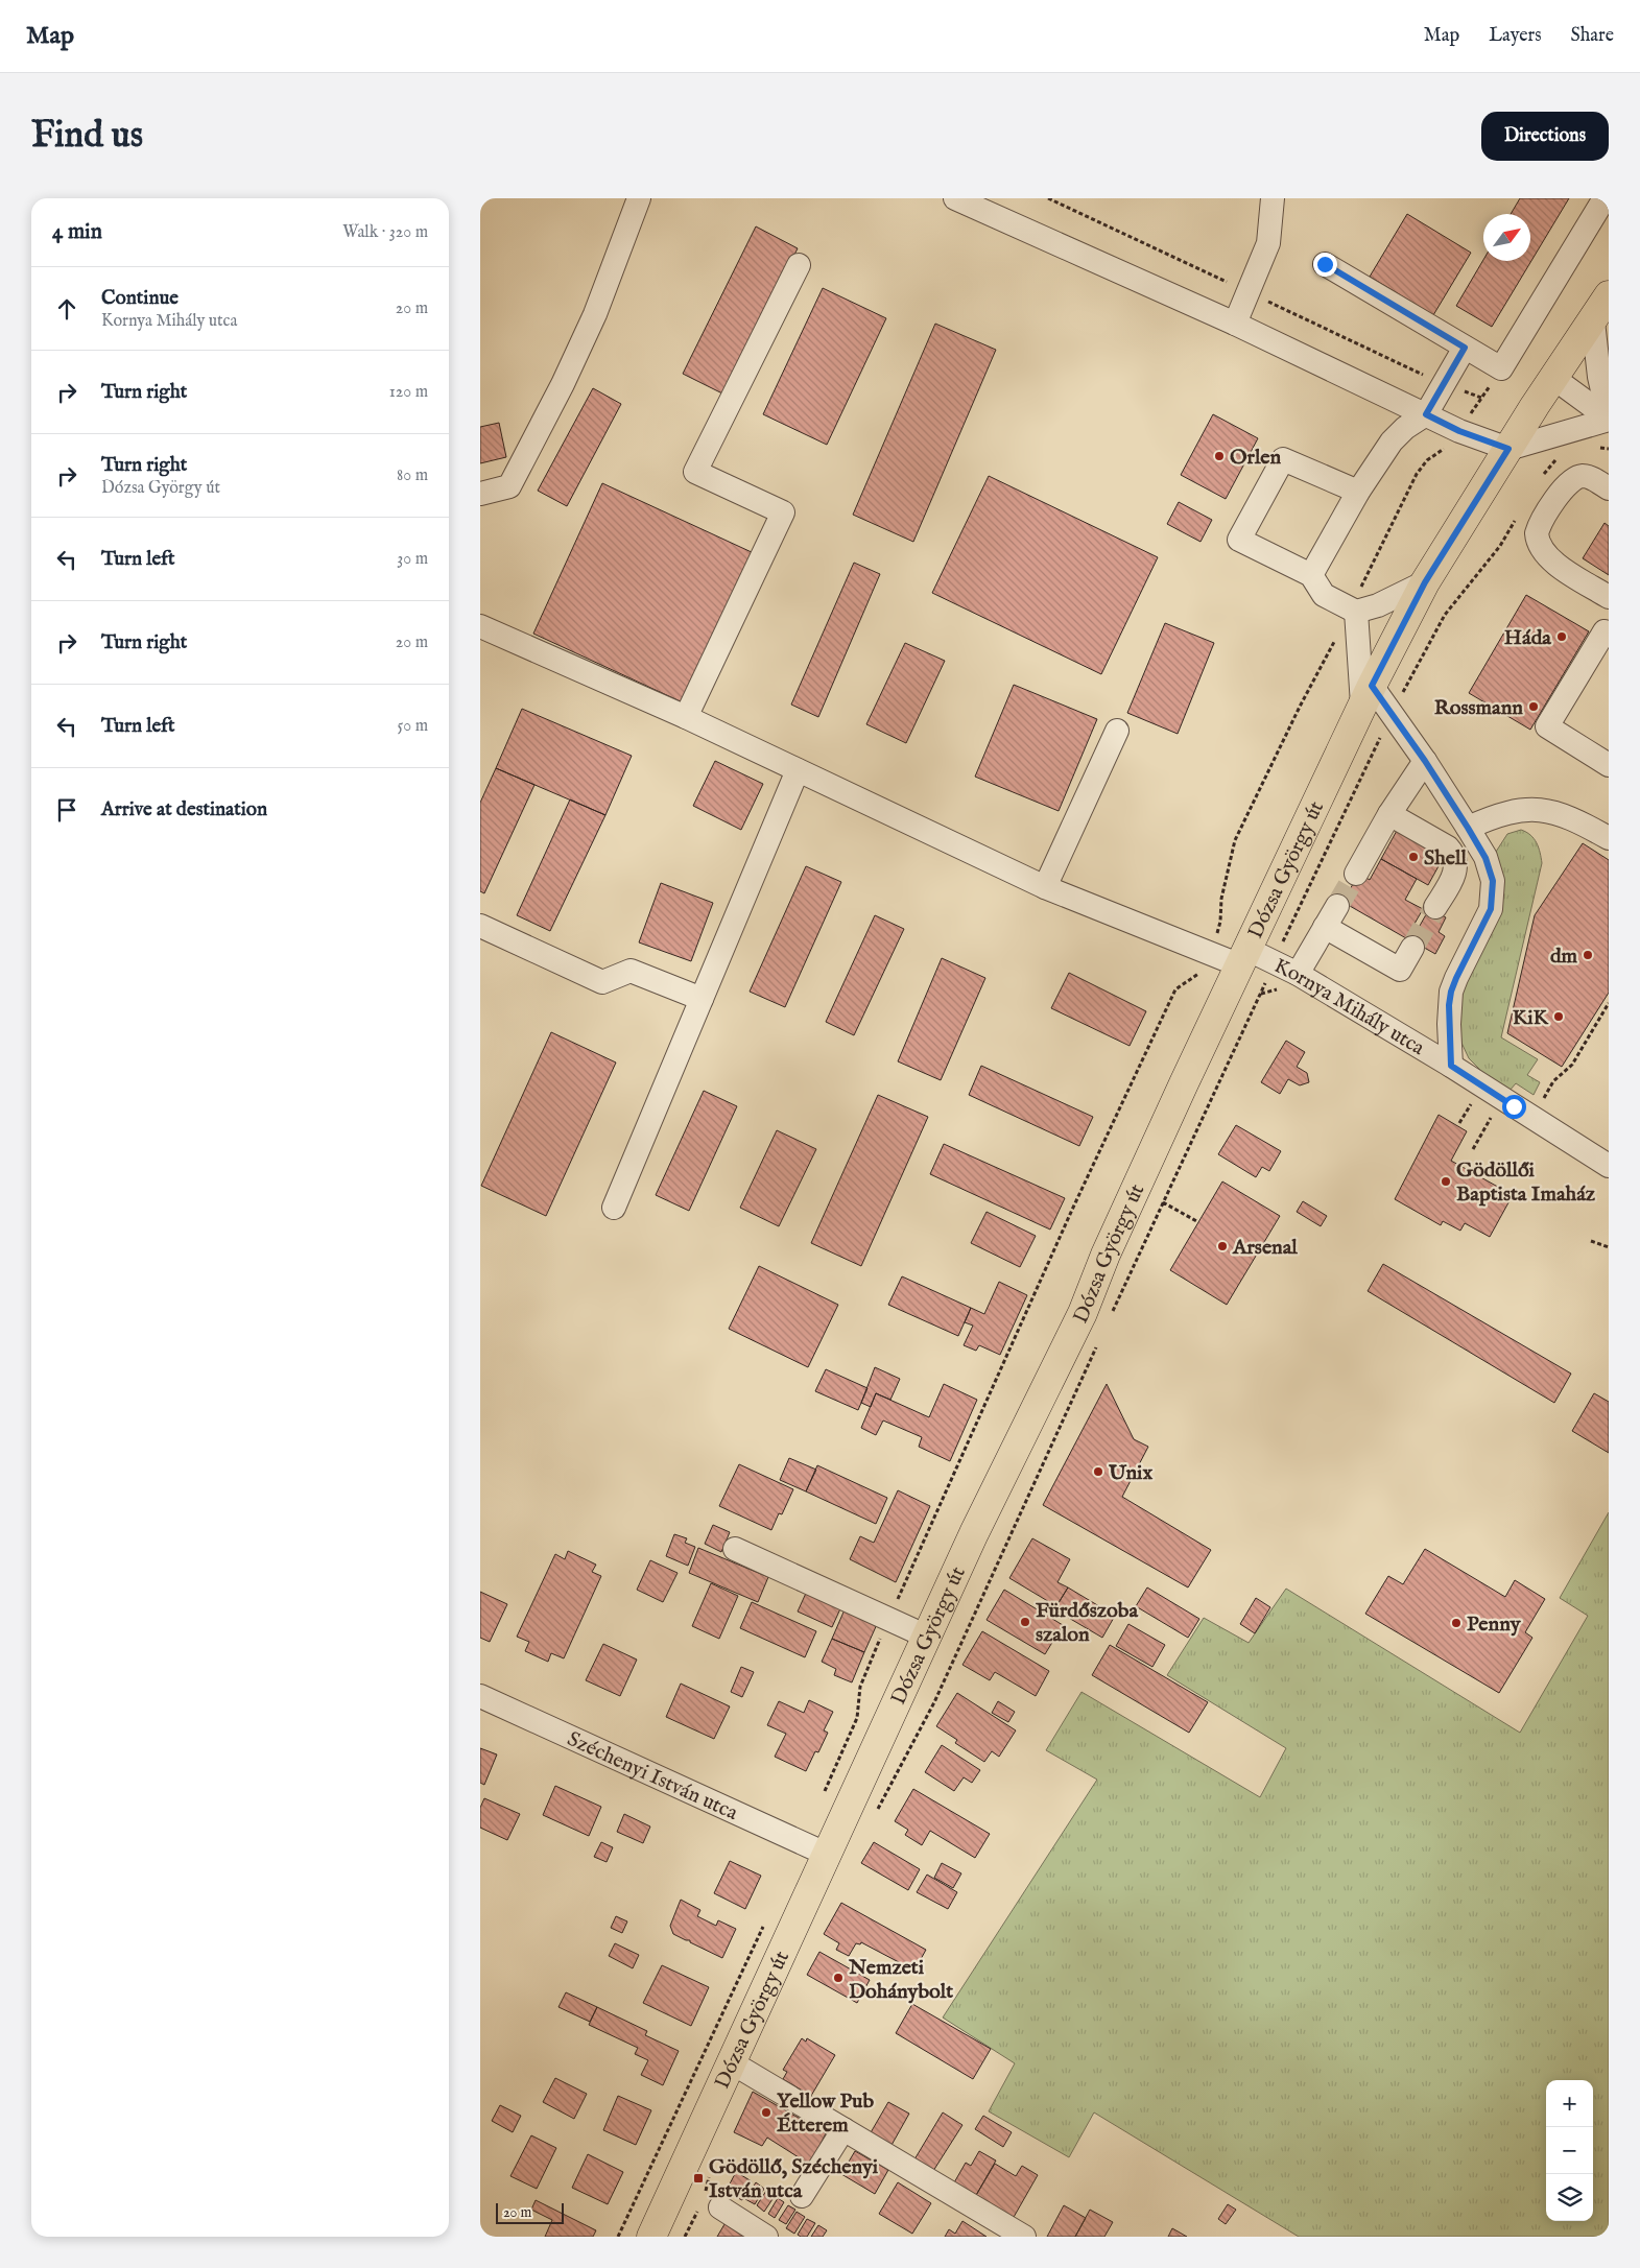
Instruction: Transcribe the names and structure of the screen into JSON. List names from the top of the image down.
{
  "streets": {
    "main road": ["Dózsa György út"],
    "street": ["Kornya Mihály utca", "Széchenyi István utca"]
  },
  "crossings": [
    ["Dózsa György út", "Kornya Mihály utca"],
    ["Dózsa György út", "Széchenyi István utca"]
  ],
  "places": {
    "other": [
      "Orlen",
      "Háda",
      "Rossmann",
      "Shell",
      "dm",
      "KiK",
      "Gödöllői Baptista Imaház",
      "Arsenal",
      "Unix",
      "Fürdőszoba szalon",
      "Penny",
      "Nemzeti Dohánybolt",
      "Yellow Pub Étterem"
    ],
    "transit": ["Gödöllő, Széchenyi István utca"]
  },
  "scale_bar": "20 m",
  "north": "top right",
  "page": {
    "header": "Map",
    "nav": ["Map", "Layers", "Share"],
    "buttons": "Directions",
    "title": "Find us",
    "heading": ["4 min", "Walk · 320 m"],
    "list": [
      ["Continue", "Kornya Mihály utca", "20 m"],
      ["Turn right", "120 m"],
      ["Turn right", "Dózsa György út", "80 m"],
      ["Turn left", "30 m"],
      ["Turn right", "20 m"],
      ["Turn left", "50 m"],
      "Arrive at destination"
    ],
    "map_buttons": ["+", "−"],
    "scale": "20 m"
  }
}
